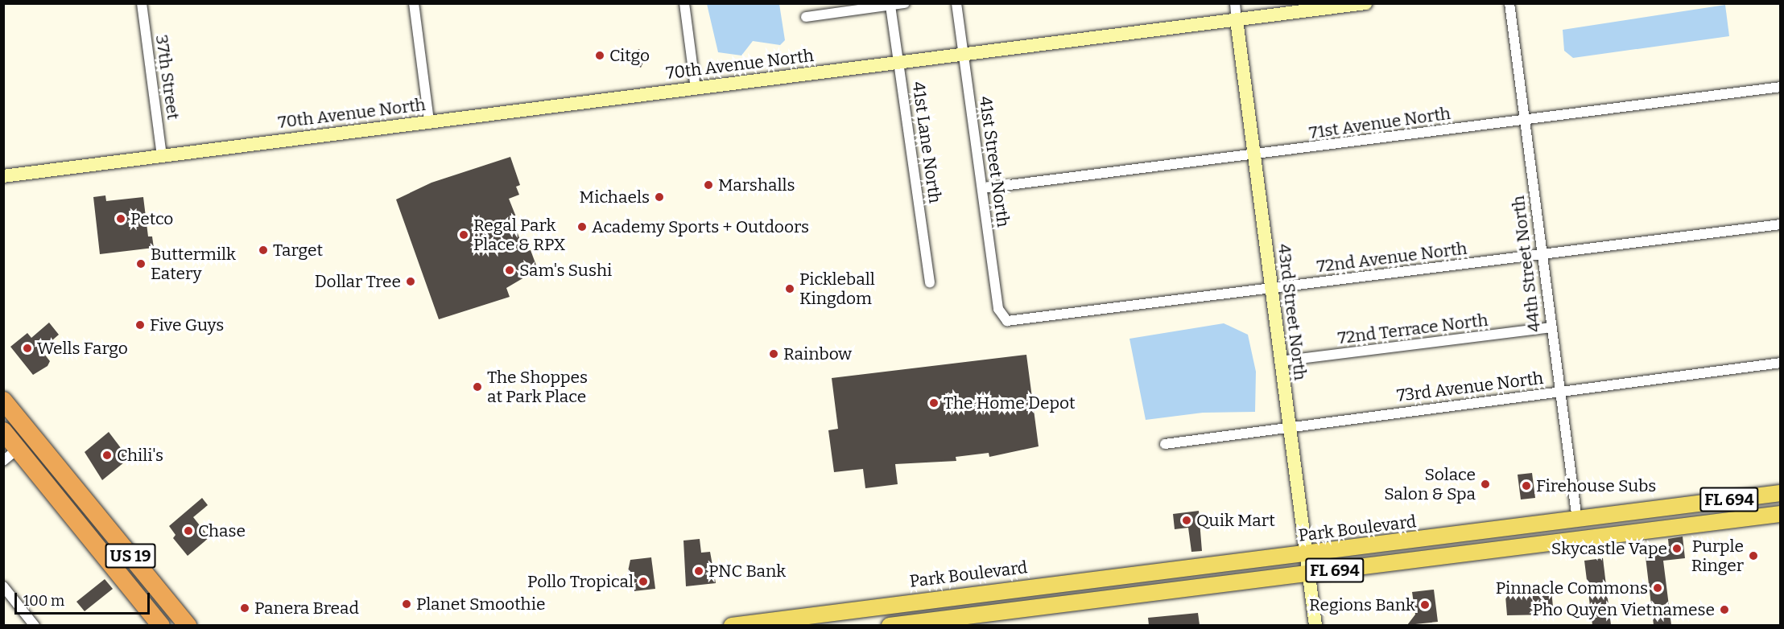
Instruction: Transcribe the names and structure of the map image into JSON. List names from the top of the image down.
{
  "streets": {
    "highway": ["US 19"],
    "main road": ["FL 694", "Park Boulevard"],
    "street": [
      "70th Avenue North",
      "37th Street",
      "71st Avenue North",
      "41st Lane North",
      "41st Street North",
      "72nd Avenue North",
      "44th Street North",
      "43rd Street North",
      "72nd Terrace North",
      "73rd Avenue North"
    ]
  },
  "crossings": [
    ["70th Avenue North", "37th Street"],
    ["70th Avenue North", "41st Lane North"],
    ["70th Avenue North", "41st Street North"],
    ["70th Avenue North", "43rd Street North"],
    ["71st Avenue North", "41st Street North"],
    ["71st Avenue North", "44th Street North"],
    ["71st Avenue North", "43rd Street North"],
    ["41st Street North", "72nd Avenue North"],
    ["72nd Avenue North", "44th Street North"],
    ["72nd Avenue North", "43rd Street North"],
    ["44th Street North", "72nd Terrace North"],
    ["44th Street North", "73rd Avenue North"],
    ["44th Street North", "Park Boulevard"],
    ["43rd Street North", "72nd Terrace North"],
    ["43rd Street North", "73rd Avenue North"],
    ["43rd Street North", "FL 694"],
    ["43rd Street North", "Park Boulevard"],
    ["FL 694", "Park Boulevard"]
  ],
  "places": [
    "Citgo",
    "Marshalls",
    "Michaels",
    "Petco",
    "Academy Sports + Outdoors",
    "Regal Park Place & RPX",
    "Target",
    "Buttermilk Eatery",
    "Sam's Sushi",
    "Dollar Tree",
    "Pickleball Kingdom",
    "Five Guys",
    "Wells Fargo",
    "Rainbow",
    "The Shoppes at Park Place",
    "The Home Depot",
    "Chili's",
    "Solace Salon & Spa",
    "Firehouse Subs",
    "Quik Mart",
    "Chase",
    "Skycastle Vape",
    "Purple Ringer",
    "PNC Bank",
    "Pollo Tropical",
    "Pinnacle Commons",
    "Planet Smoothie",
    "Regions Bank",
    "Panera Bread",
    "Pho Quyen Vietnamese"
  ],
  "scale_bar": "100 m"
}
